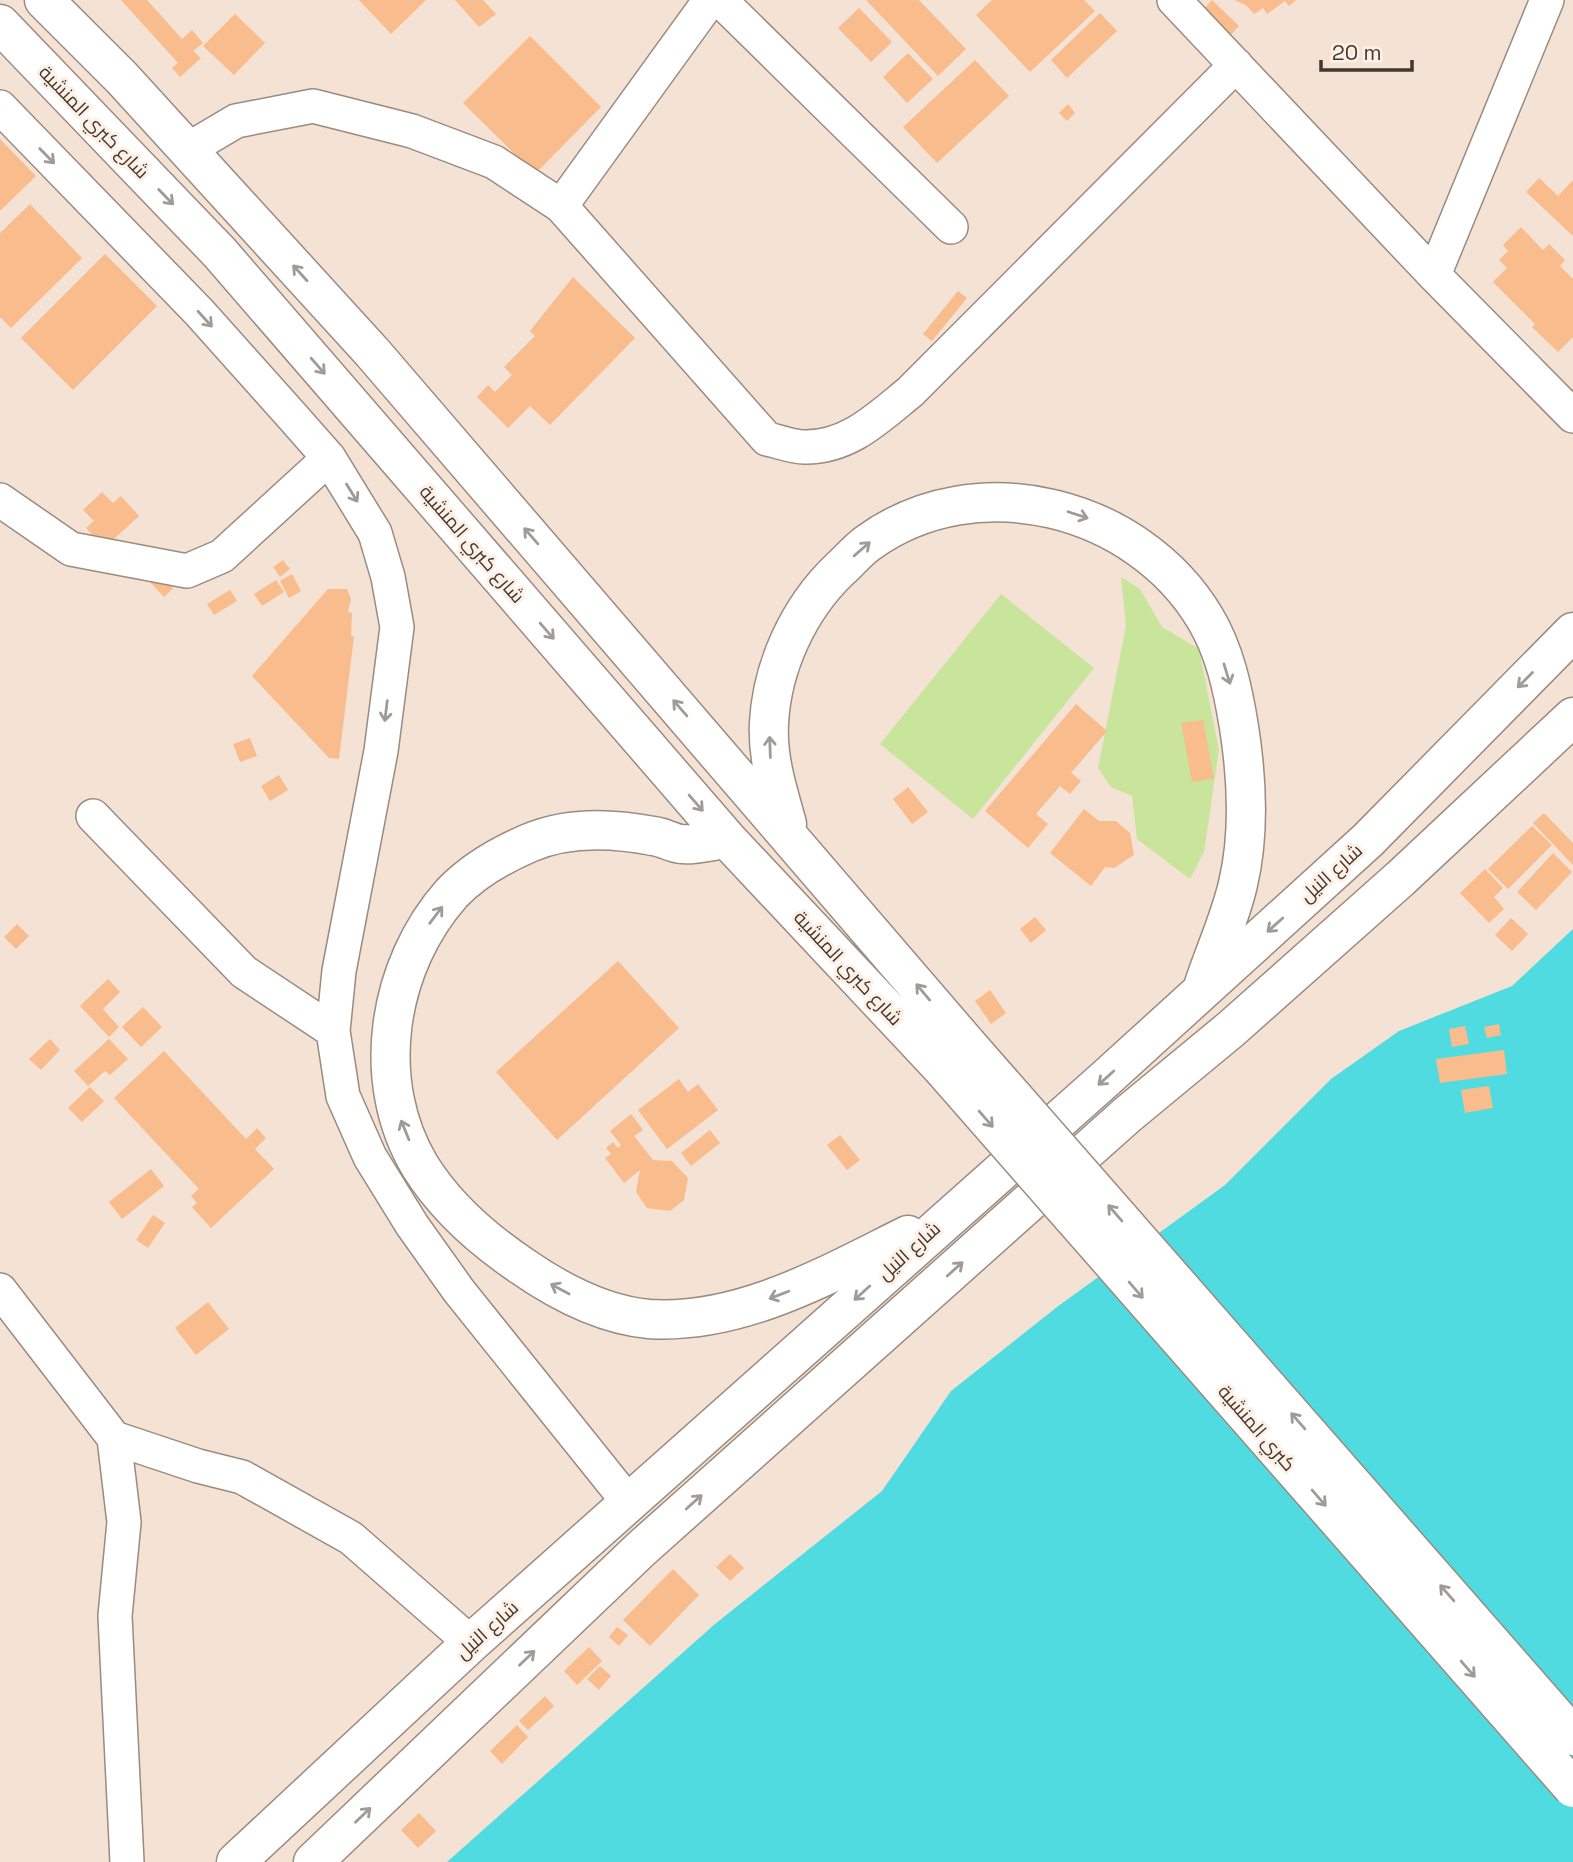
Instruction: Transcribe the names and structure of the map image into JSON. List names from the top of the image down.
{
  "streets": {
    "main road": ["شارع كبري المنشية", "شارع النيل", "كبري المنشية"]
  },
  "crossings": [
    ["شارع كبري المنشية", "كبري المنشية"]
  ],
  "scale_bar": "20 m"
}
